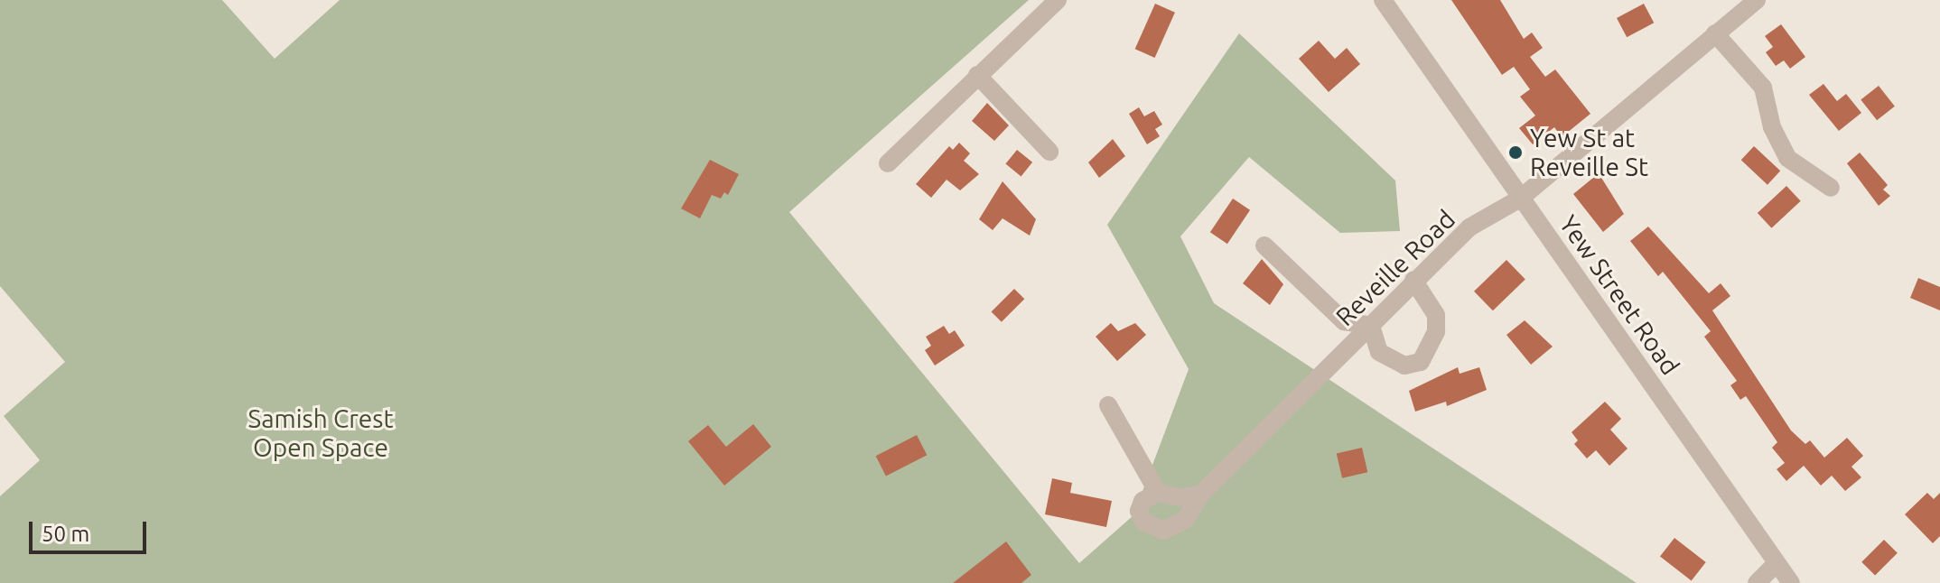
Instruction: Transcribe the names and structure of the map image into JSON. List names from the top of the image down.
{
  "streets": {
    "street": ["Reveille Road", "Yew Street Road"]
  },
  "crossings": [
    ["Reveille Road", "Yew Street Road"]
  ],
  "parks": ["Samish Crest Open Space"],
  "places": ["Yew St at Reveille St"],
  "scale_bar": "50 m"
}
